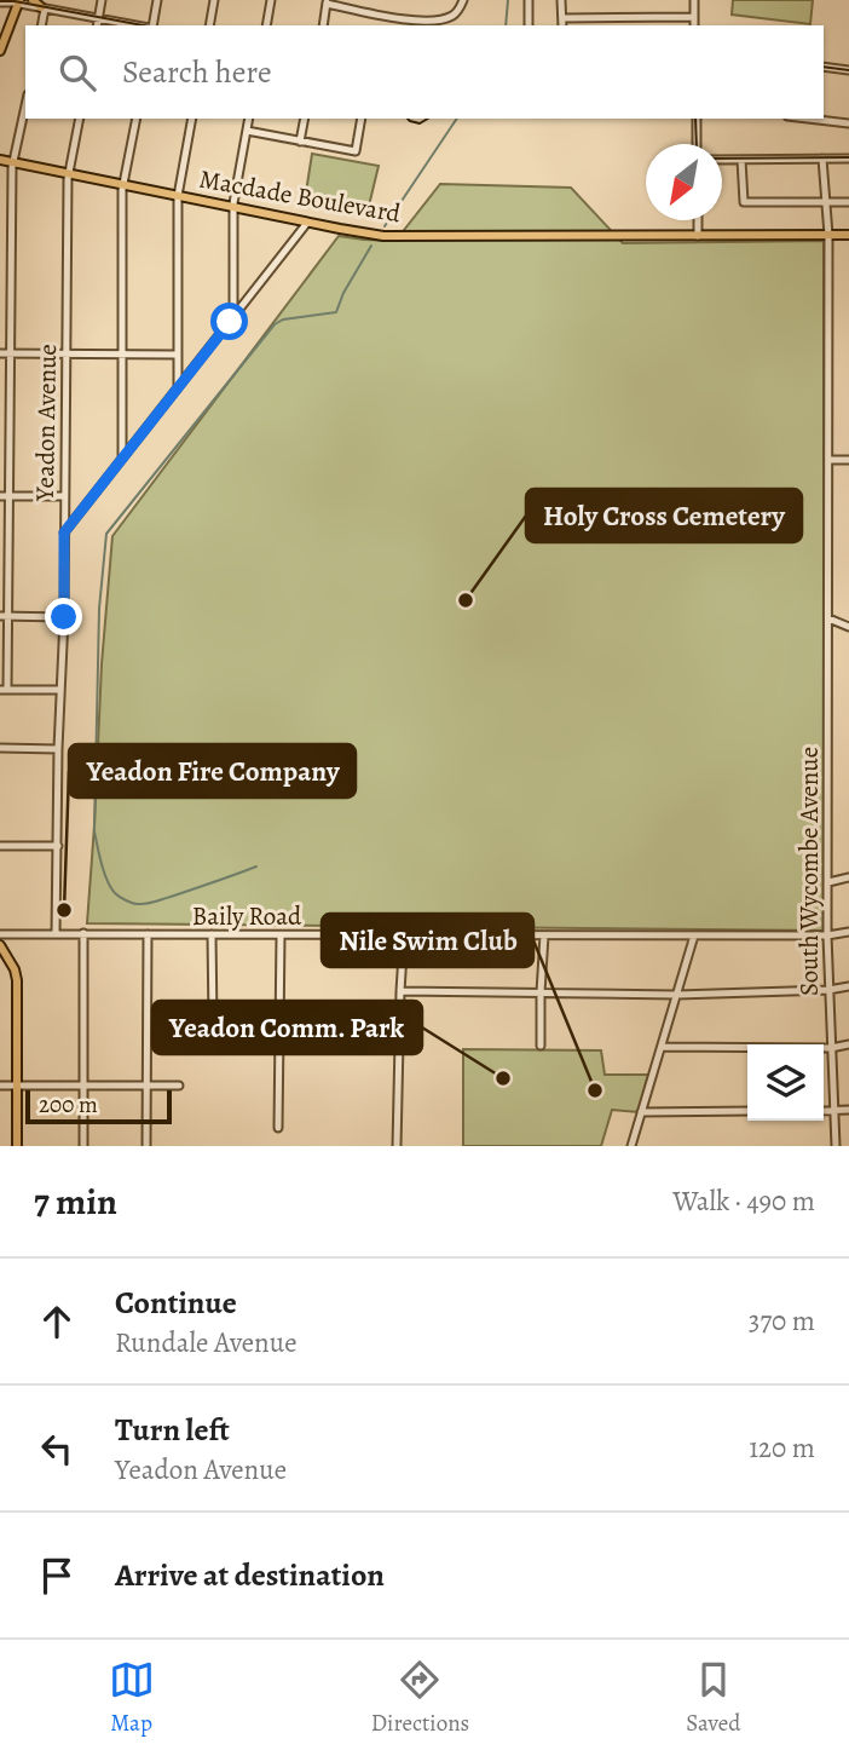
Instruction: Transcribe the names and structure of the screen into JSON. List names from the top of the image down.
{
  "streets": {
    "main road": ["Macdade Boulevard"],
    "street": ["Yeadon Avenue", "South Wycombe Avenue", "Baily Road"]
  },
  "crossings": [
    ["Macdade Boulevard", "Yeadon Avenue"],
    ["Macdade Boulevard", "South Wycombe Avenue"],
    ["Yeadon Avenue", "Baily Road"],
    ["South Wycombe Avenue", "Baily Road"]
  ],
  "places": [
    "Holy Cross Cemetery",
    "Yeadon Fire Company",
    "Yeadon Comm. Park",
    "Nile Swim Club"
  ],
  "scale_bar": "200 m",
  "north": "bottom left",
  "page": {
    "search": "Search here",
    "scale": "200 m",
    "heading": ["7 min", "Walk · 490 m"],
    "list": [
      ["Continue", "Rundale Avenue", "370 m"],
      ["Turn left", "Yeadon Avenue", "120 m"],
      "Arrive at destination"
    ],
    "nav": ["Map", "Directions", "Saved"]
  }
}
